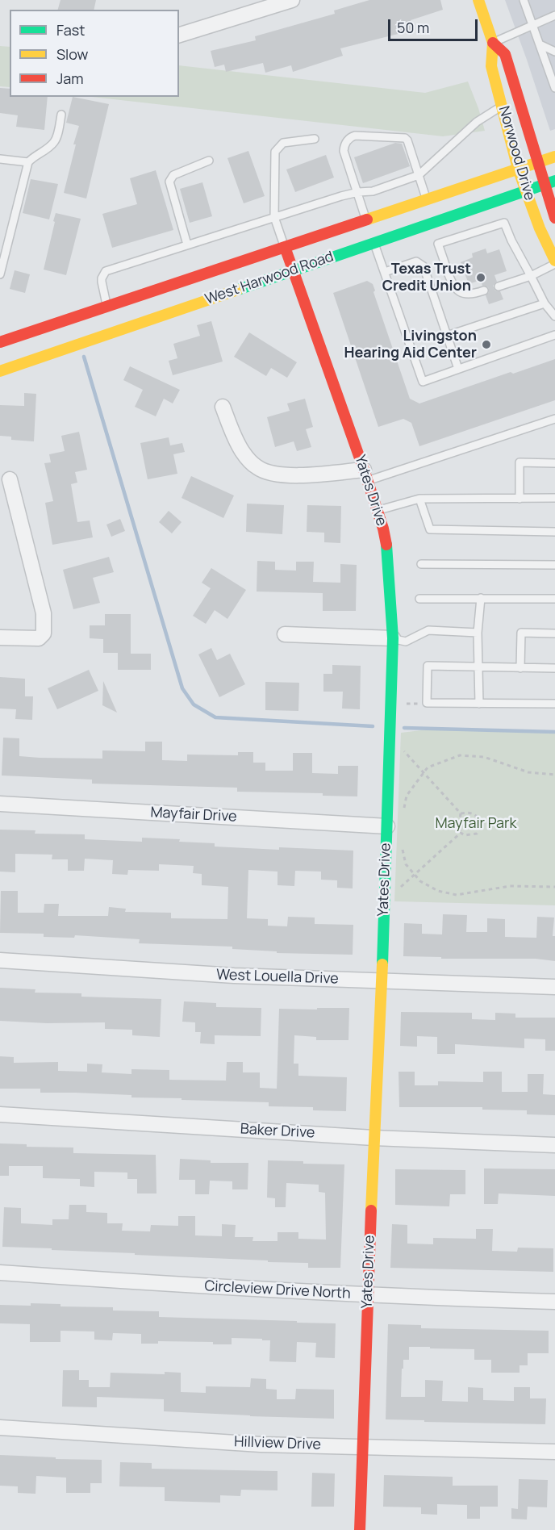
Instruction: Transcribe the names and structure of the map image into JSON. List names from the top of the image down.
{
  "streets": {
    "main road": ["Norwood Drive", "West Harwood Road", "Yates Drive"],
    "street": [
      "Mayfair Drive",
      "West Louella Drive",
      "Baker Drive",
      "Circleview Drive North",
      "Hillview Drive"
    ]
  },
  "crossings": [
    ["Norwood Drive", "West Harwood Road"],
    ["West Harwood Road", "Yates Drive"],
    ["Yates Drive", "Mayfair Drive"],
    ["Yates Drive", "West Louella Drive"],
    ["Yates Drive", "Baker Drive"],
    ["Yates Drive", "Circleview Drive North"],
    ["Yates Drive", "Hillview Drive"]
  ],
  "parks": ["Mayfair Park"],
  "places": ["Texas Trust Credit Union", "Livingston Hearing Aid Center"],
  "legend": ["Fast", "Slow", "Jam"],
  "scale_bar": "50 m"
}
